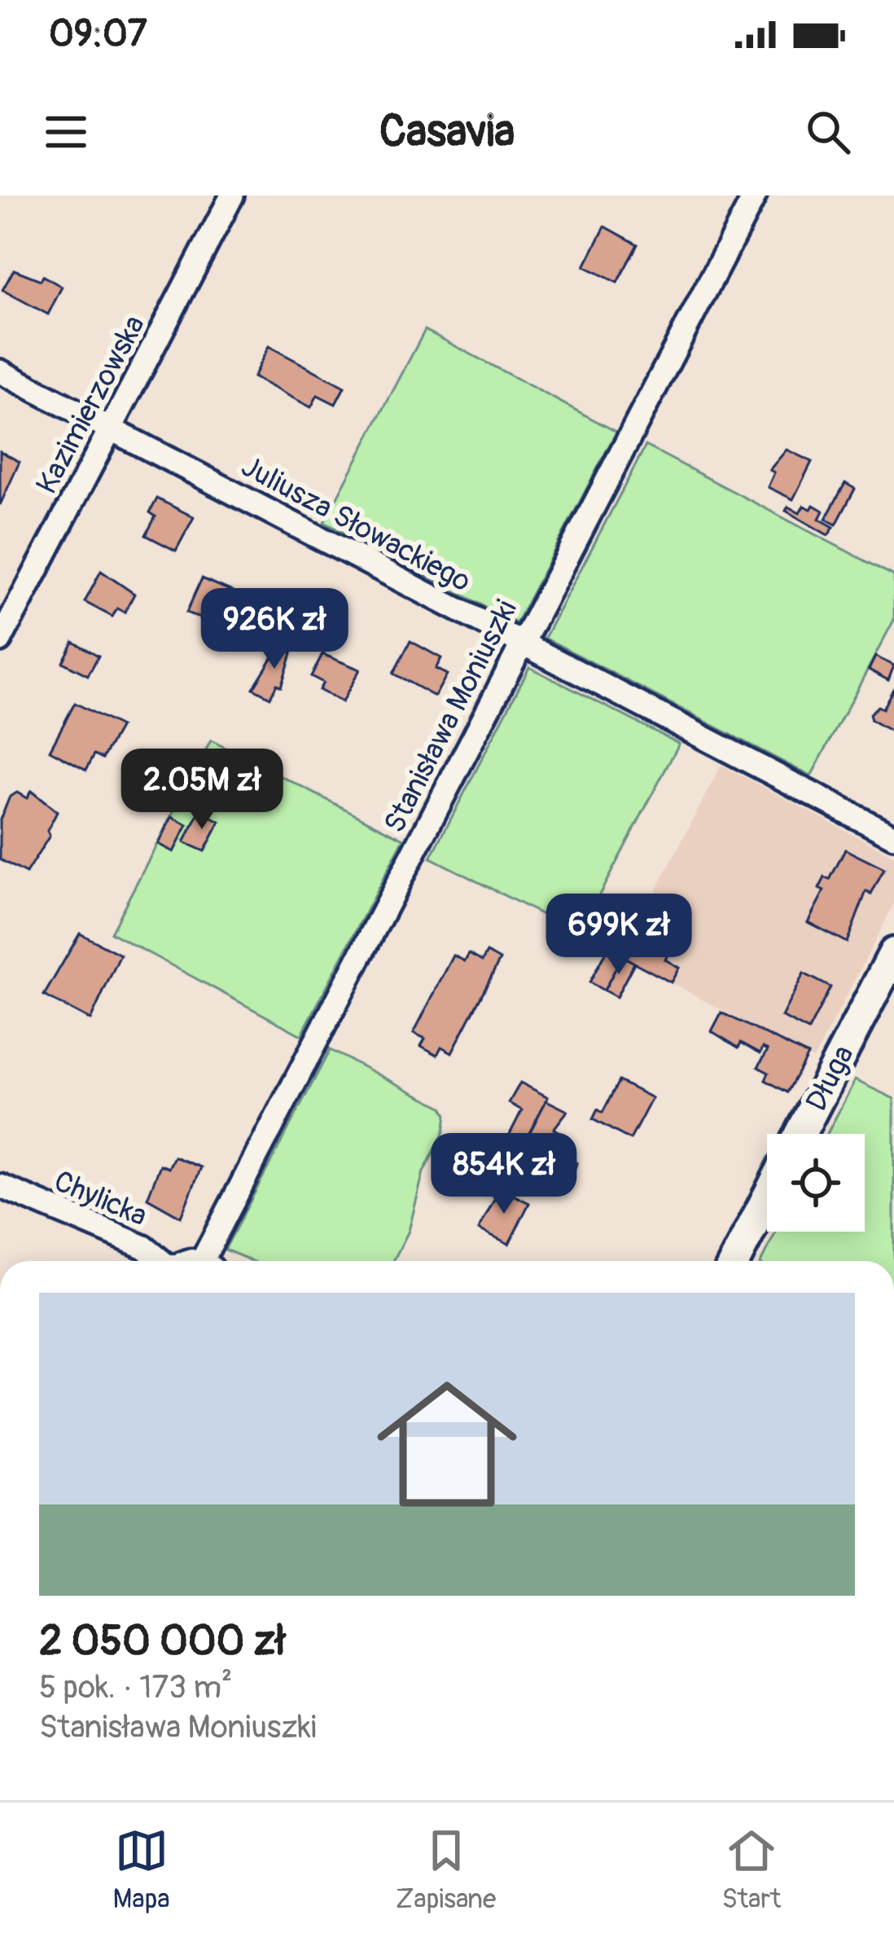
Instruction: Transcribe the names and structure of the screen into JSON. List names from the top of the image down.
{
  "streets": {
    "street": [
      "Kazimierzowska",
      "Juliusza Słowackiego",
      "Stanisława Moniuszki",
      "Długa",
      "Chylicka"
    ]
  },
  "crossings": [
    ["Kazimierzowska", "Juliusza Słowackiego"],
    ["Juliusza Słowackiego", "Stanisława Moniuszki"]
  ],
  "page": {
    "status": "09:07",
    "header": "Casavia",
    "price": [
      "926K zł",
      "2.05M zł",
      "699K zł",
      "854K zł"
    ],
    "list": [
      {
        "name": "2 050 000 zł",
        "note": "5 pok. · 173 m² · Stanisława Moniuszki"
      }
    ],
    "tabs": ["Mapa", "Zapisane", "Start"]
  }
}
